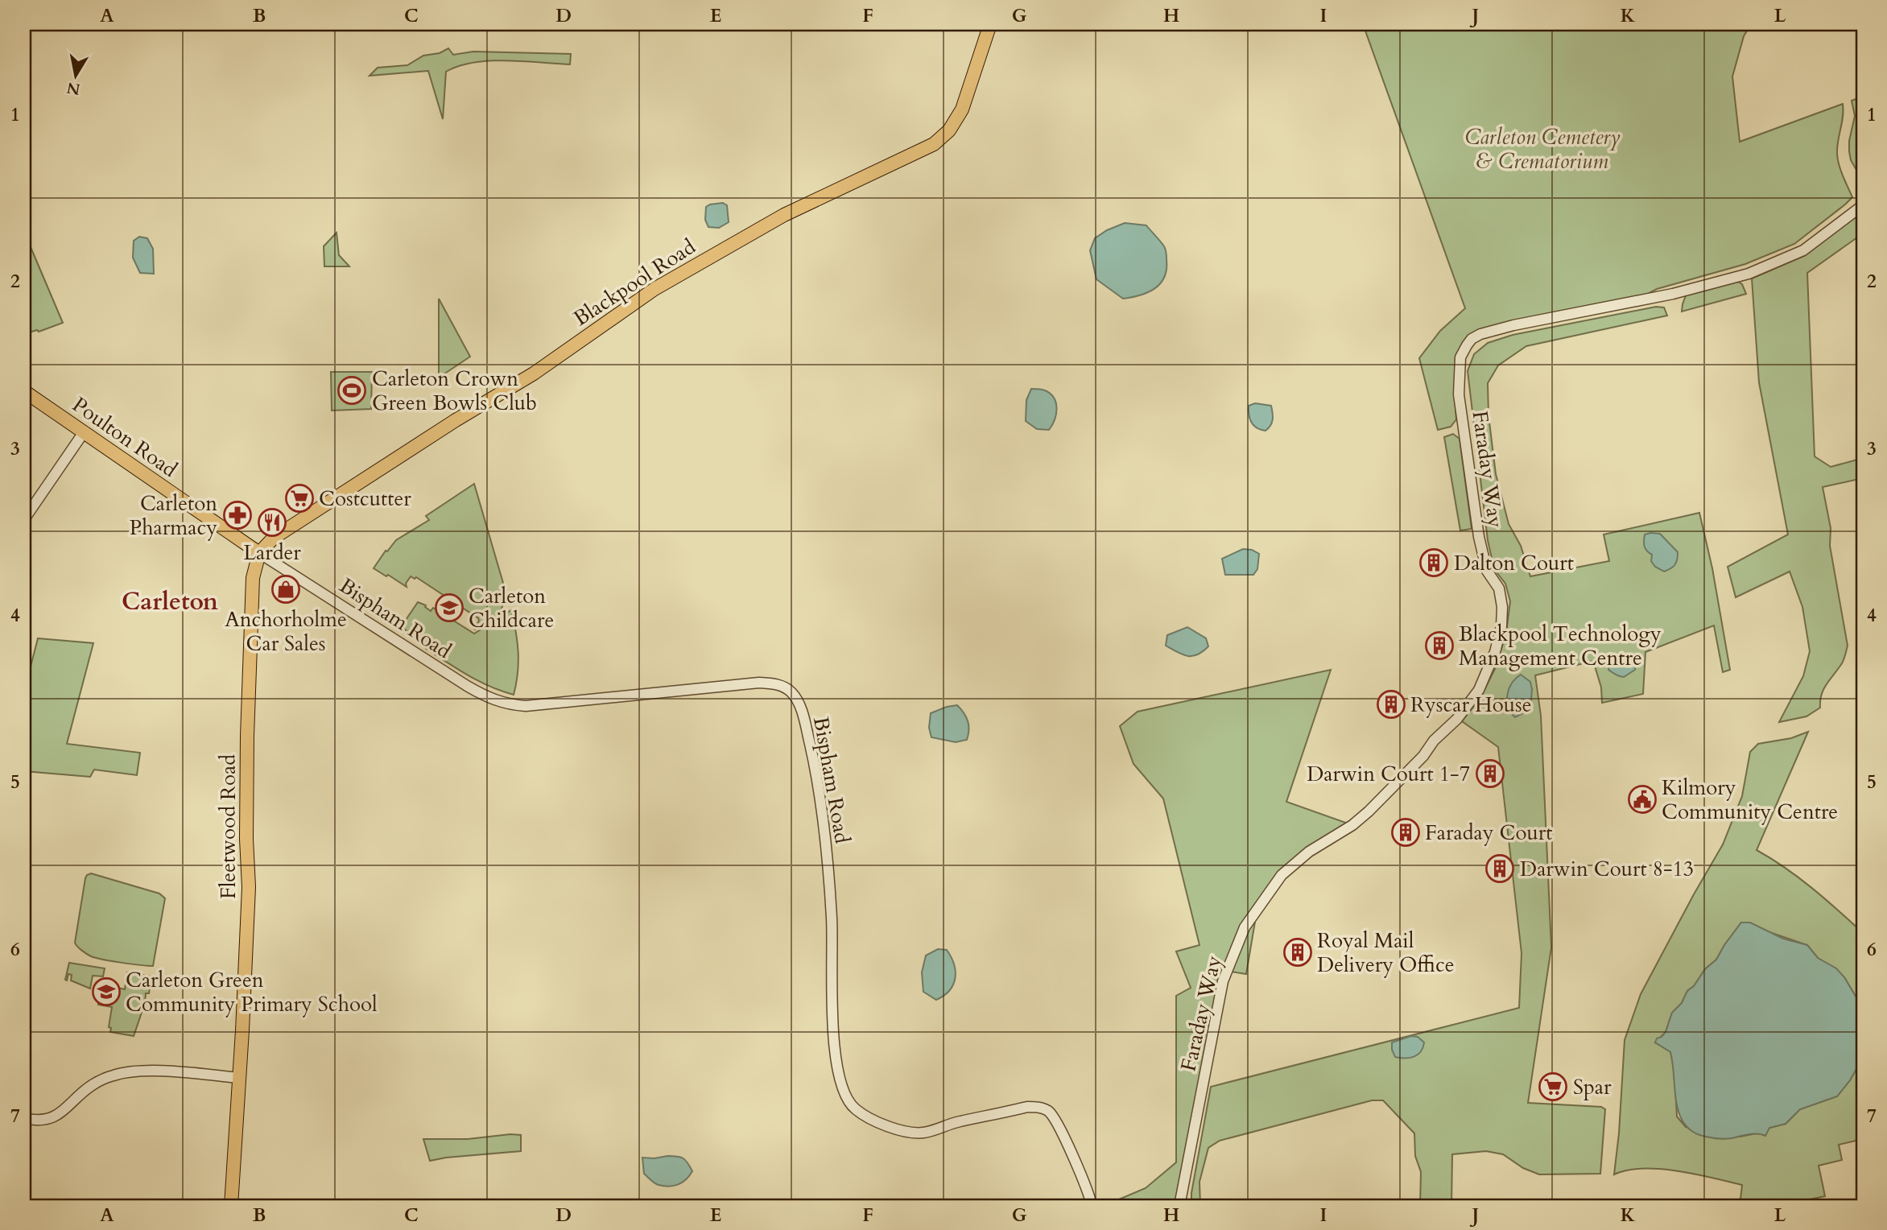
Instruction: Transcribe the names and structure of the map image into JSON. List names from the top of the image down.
{
  "streets": {
    "main road": ["Blackpool Road", "Poulton Road", "Fleetwood Road"],
    "street": ["Faraday Way", "Bispham Road"]
  },
  "crossings": [
    ["Blackpool Road", "Poulton Road"],
    ["Blackpool Road", "Bispham Road"],
    ["Blackpool Road", "Fleetwood Road"],
    ["Poulton Road", "Bispham Road"],
    ["Poulton Road", "Fleetwood Road"],
    ["Bispham Road", "Fleetwood Road"]
  ],
  "districts": ["Carleton"],
  "parks": ["Carleton Cemetery & Crematorium"],
  "places": {
    "sports": ["Carleton Crown Green Bowls Club"],
    "supermarket": ["Costcutter", "Spar"],
    "pharmacy": ["Carleton Pharmacy"],
    "restaurant": ["Larder"],
    "building": [
      "Dalton Court",
      "Blackpool Technology Management Centre",
      "Ryscar House",
      "Darwin Court 1-7",
      "Faraday Court",
      "Darwin Court 8-13",
      "Royal Mail Delivery Office"
    ],
    "shop": ["Anchorholme Car Sales"],
    "school or university": ["Carleton Childcare", "Carleton Green Community Primary School"],
    "public building": ["Kilmory Community Centre"]
  },
  "north": "bottom",
  "grid": {
    "columns": [
      "A",
      "B",
      "C",
      "D",
      "E",
      "F",
      "G",
      "H",
      "I",
      "J",
      "K",
      "L"
    ],
    "rows": [
      "1",
      "2",
      "3",
      "4",
      "5",
      "6",
      "7"
    ]
  }
}
